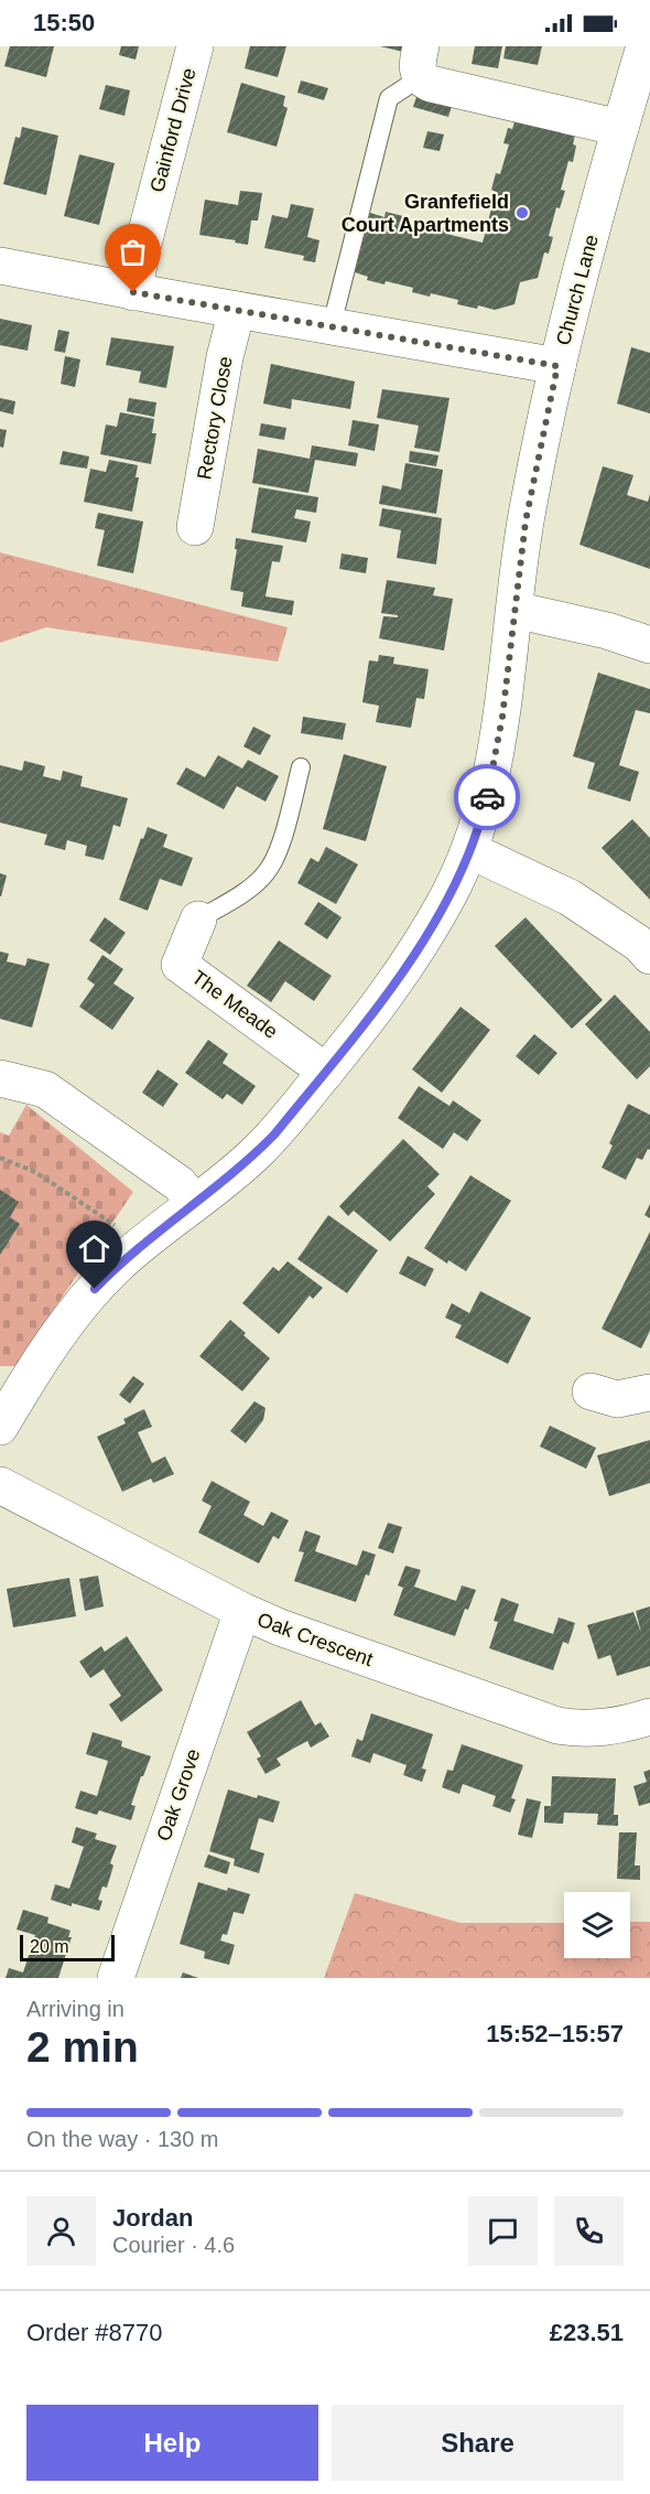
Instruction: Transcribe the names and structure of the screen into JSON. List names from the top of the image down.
{
  "streets": {
    "street": [
      "Gainford Drive",
      "Church Lane",
      "Rectory Close",
      "The Meade",
      "Oak Crescent",
      "Oak Grove"
    ]
  },
  "crossings": [
    ["Church Lane", "The Meade"],
    ["Oak Crescent", "Oak Grove"]
  ],
  "places": ["Granfefield Court Apartments"],
  "scale_bar": "20 m",
  "page": {
    "status": "15:50",
    "scale": "20 m",
    "heading": ["2 min", "Arriving in", "15:52–15:57"],
    "panel": [
      "Jordan",
      "Courier · 4.6",
      "Order #8770",
      "£23.51"
    ],
    "bar": "On the way · 130 m",
    "buttons": ["Help", "Share"]
  }
}
